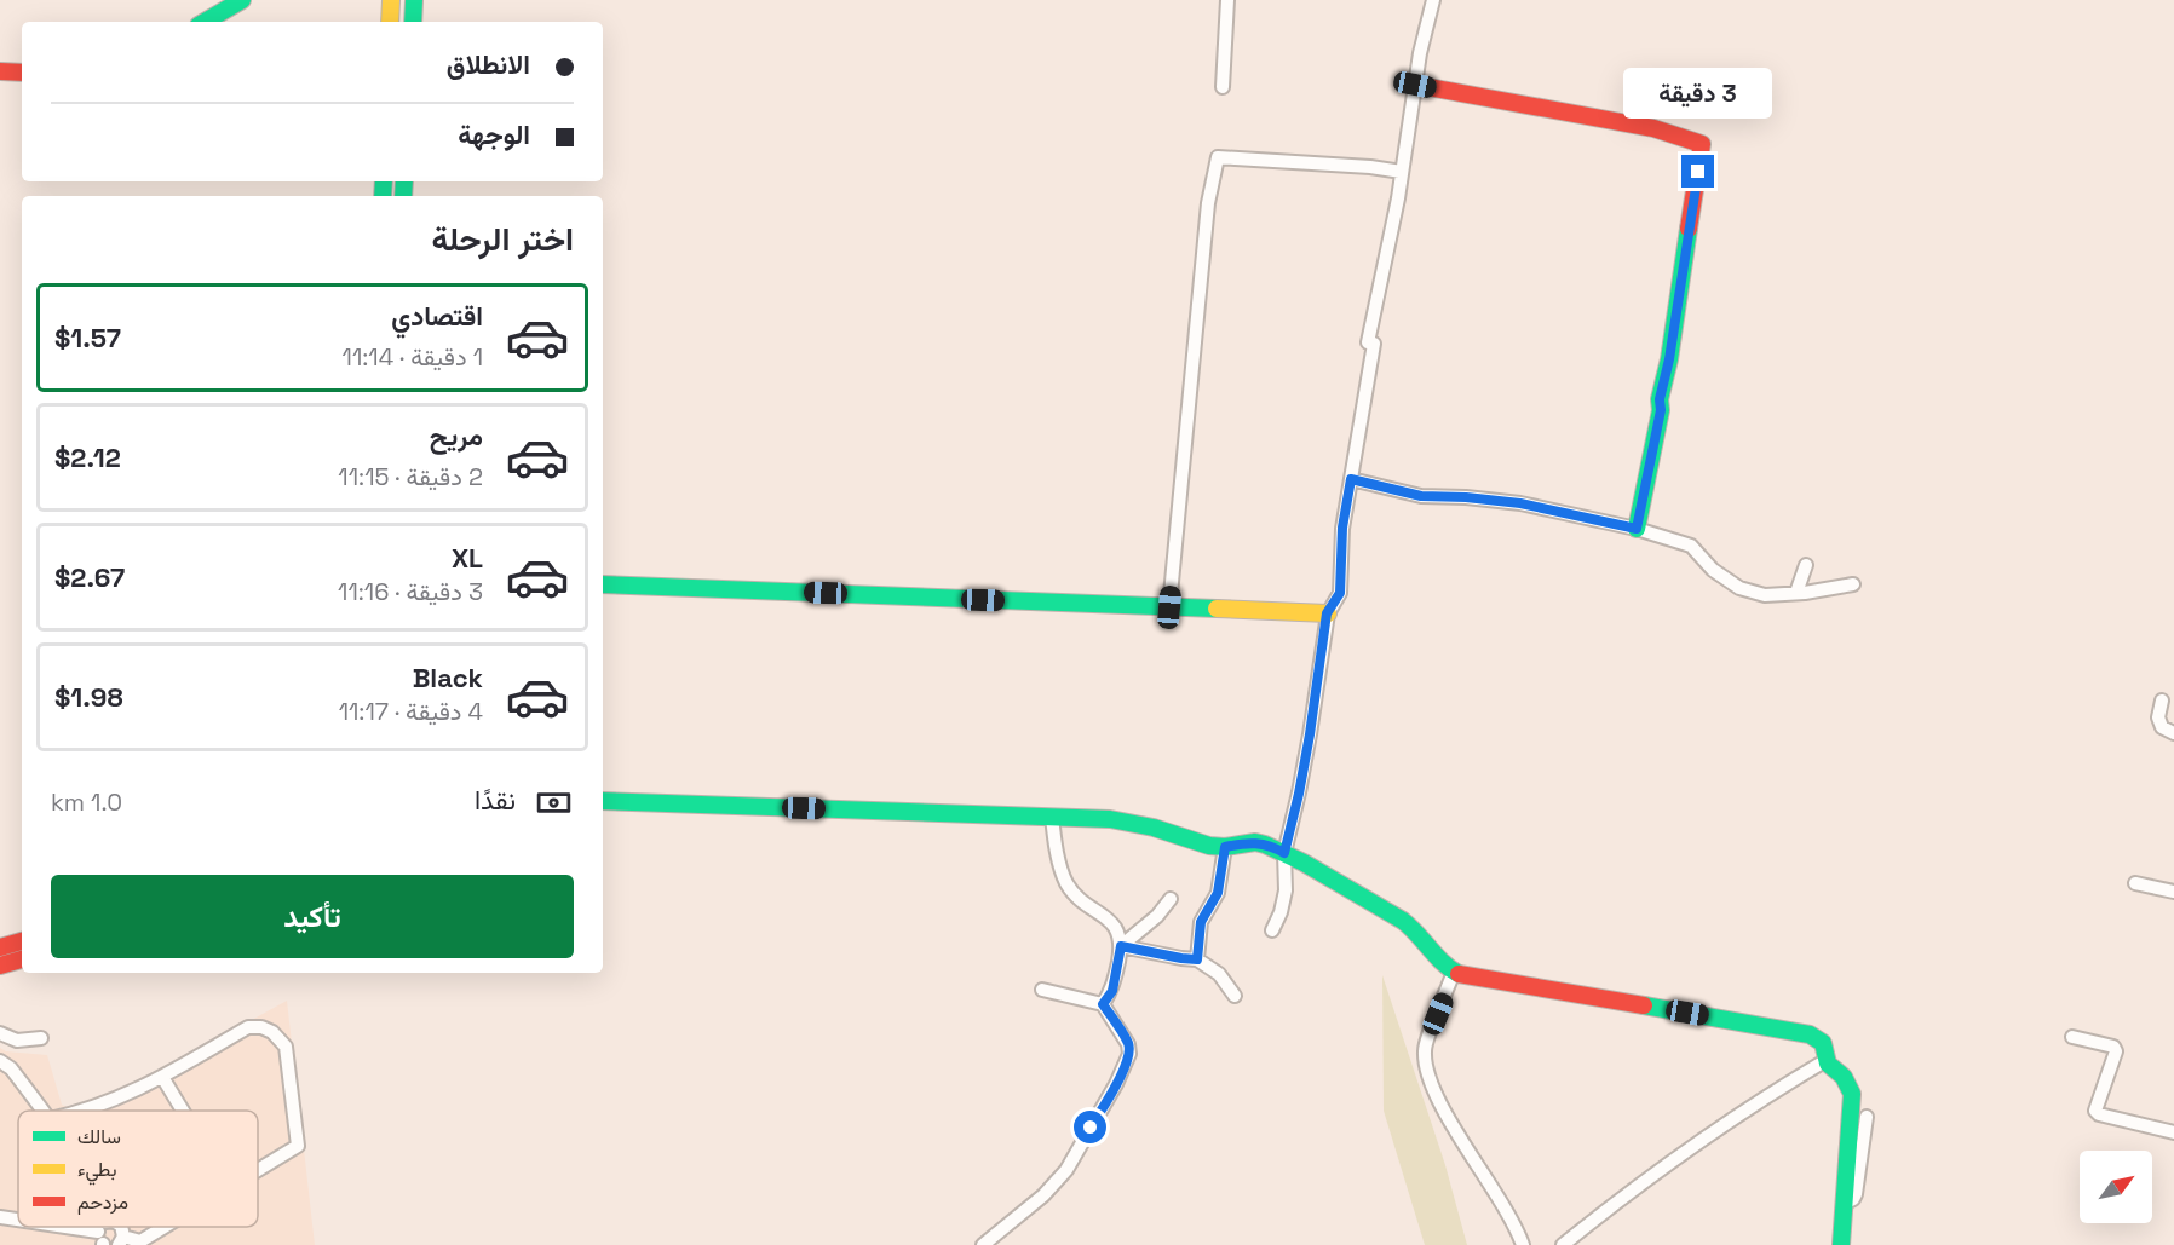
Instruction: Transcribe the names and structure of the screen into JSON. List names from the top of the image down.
{
  "legend": ["سالك", "بطيء", "مزدحم"],
  "north": "top right",
  "page": {
    "banner": ["الانطلاق", "الوجهة"],
    "bubble": "3 دقيقة",
    "heading": "اختر الرحلة",
    "list": [
      {
        "name": "اقتصادي",
        "note": "1 دقيقة · 11:14",
        "value": "$1.57"
      },
      {
        "name": "مريح",
        "note": "2 دقيقة · 11:15",
        "value": "$2.12"
      },
      {
        "name": "XL",
        "note": "3 دقيقة · 11:16",
        "value": "$2.67"
      },
      {
        "name": "Black",
        "note": "4 دقيقة · 11:17",
        "value": "$1.98"
      }
    ],
    "pay": ["نقدًا", "1.0 km"],
    "buttons": "تأكيد"
  }
}
